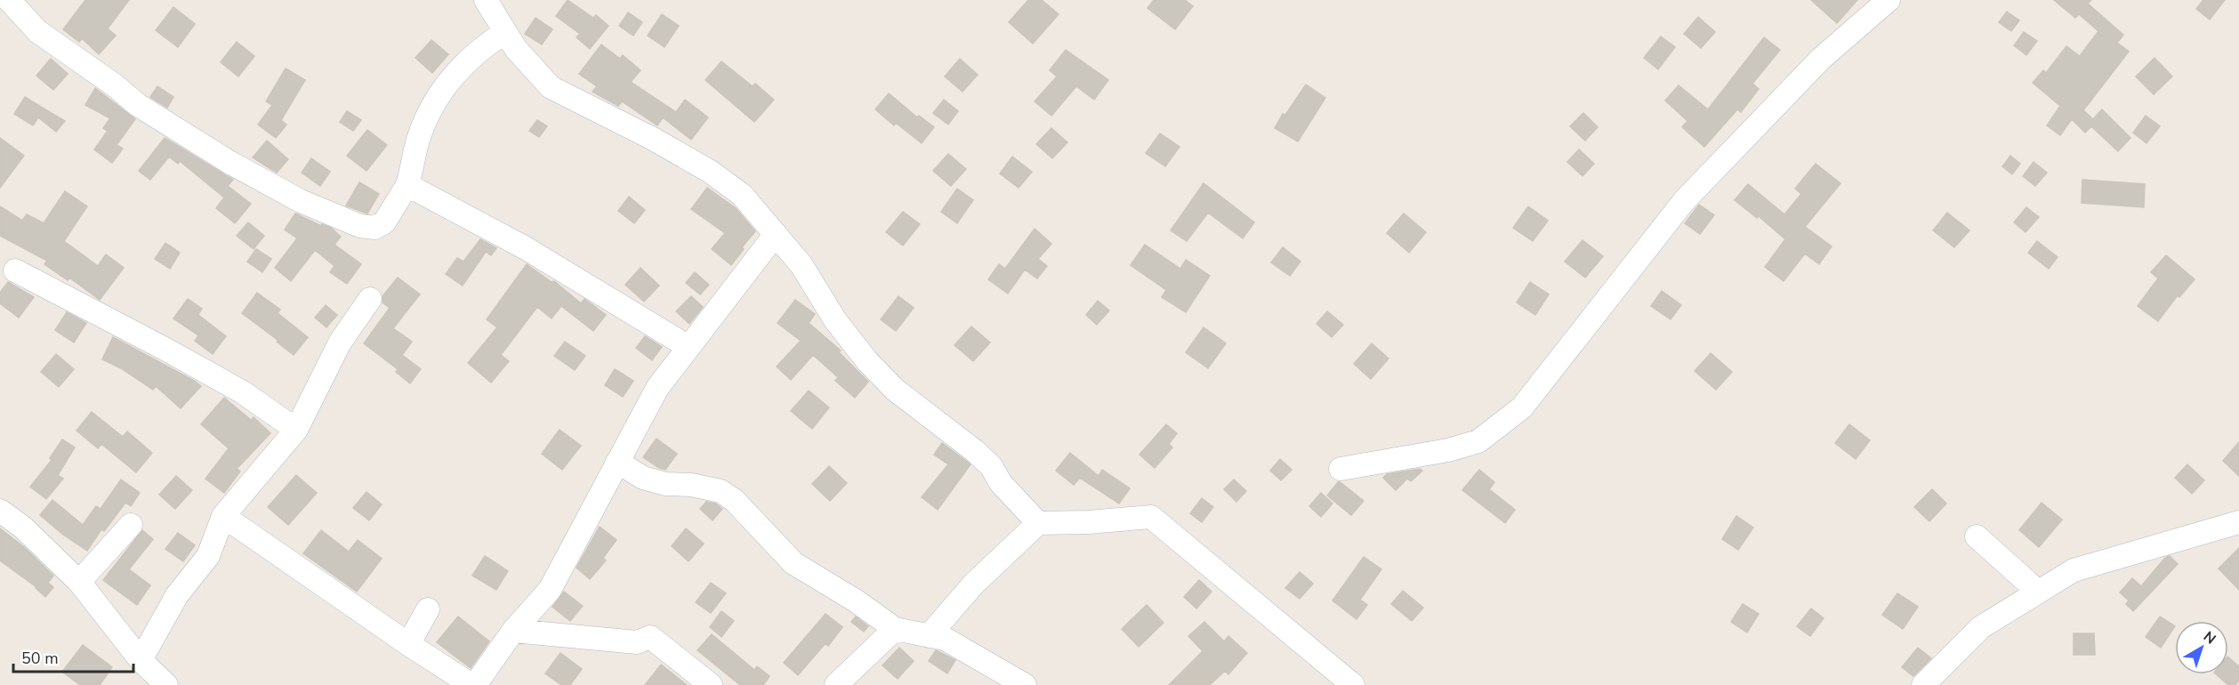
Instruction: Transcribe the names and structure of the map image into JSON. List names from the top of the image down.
{
  "scale_bar": "50 m",
  "north": "top right"
}
